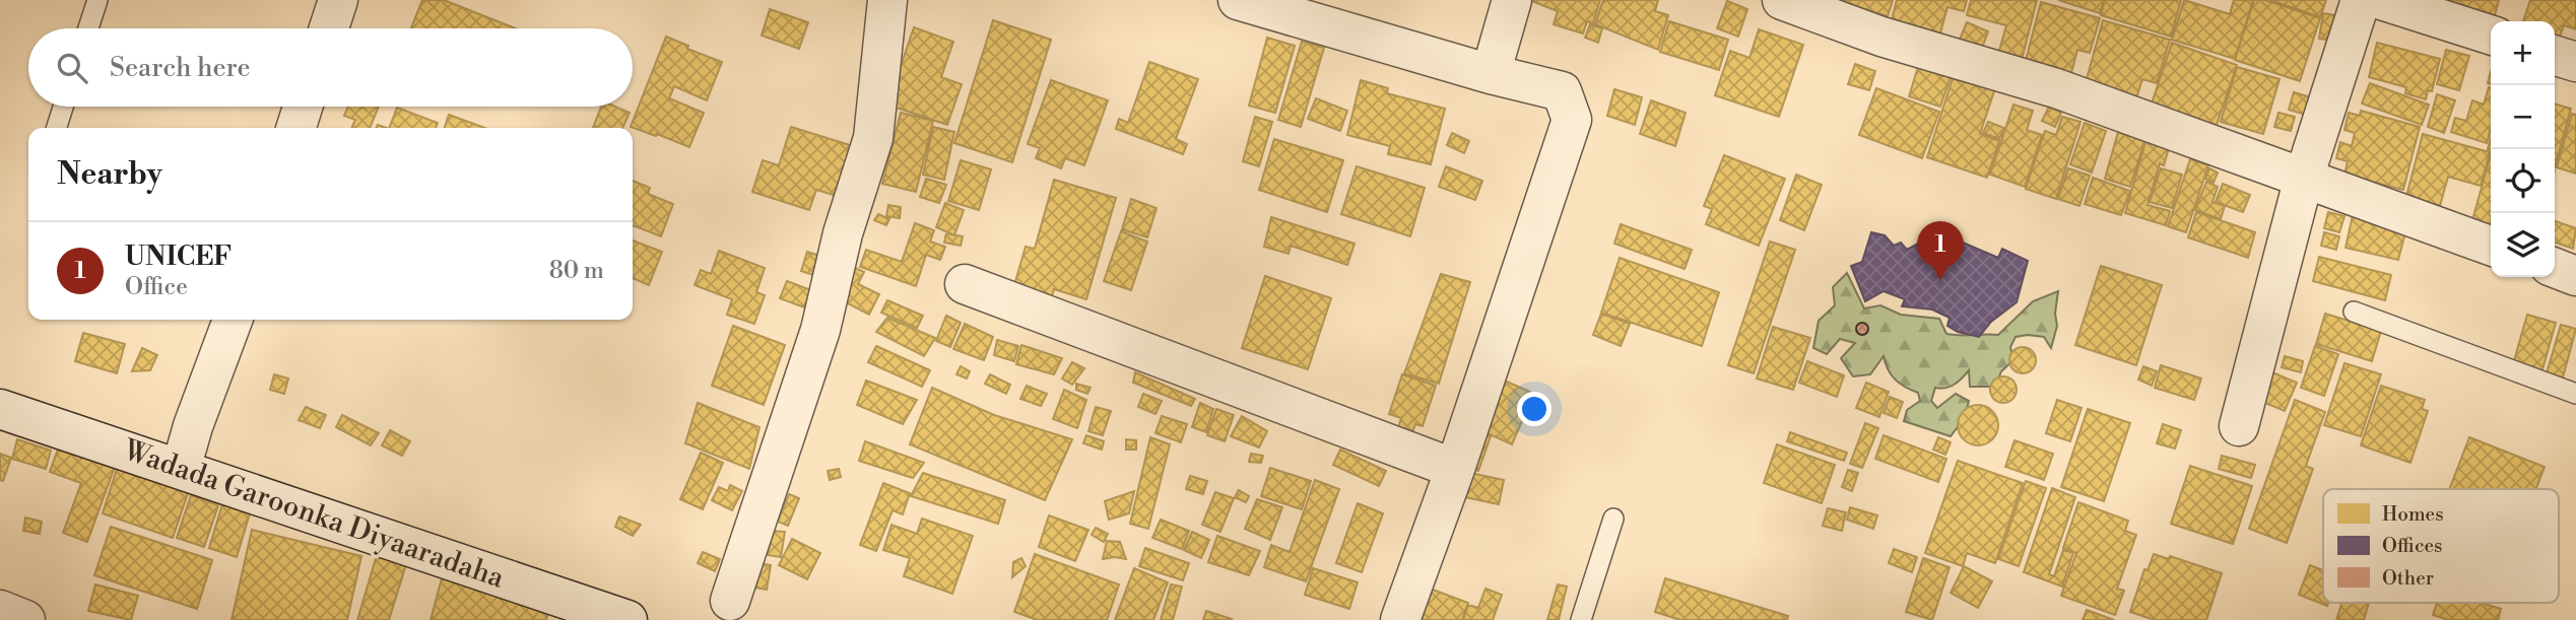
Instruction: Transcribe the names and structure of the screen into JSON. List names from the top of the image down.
{
  "streets": {
    "street": ["Wadada Garoonka Diyaaradaha"]
  },
  "legend": ["Homes", "Offices", "Other"],
  "page": {
    "map_buttons": ["+", "−"],
    "search": "Search here",
    "heading": "Nearby",
    "list": [
      {
        "mark": "1",
        "name": "UNICEF",
        "note": "Office",
        "value": "80 m"
      }
    ],
    "pins": "1"
  }
}
